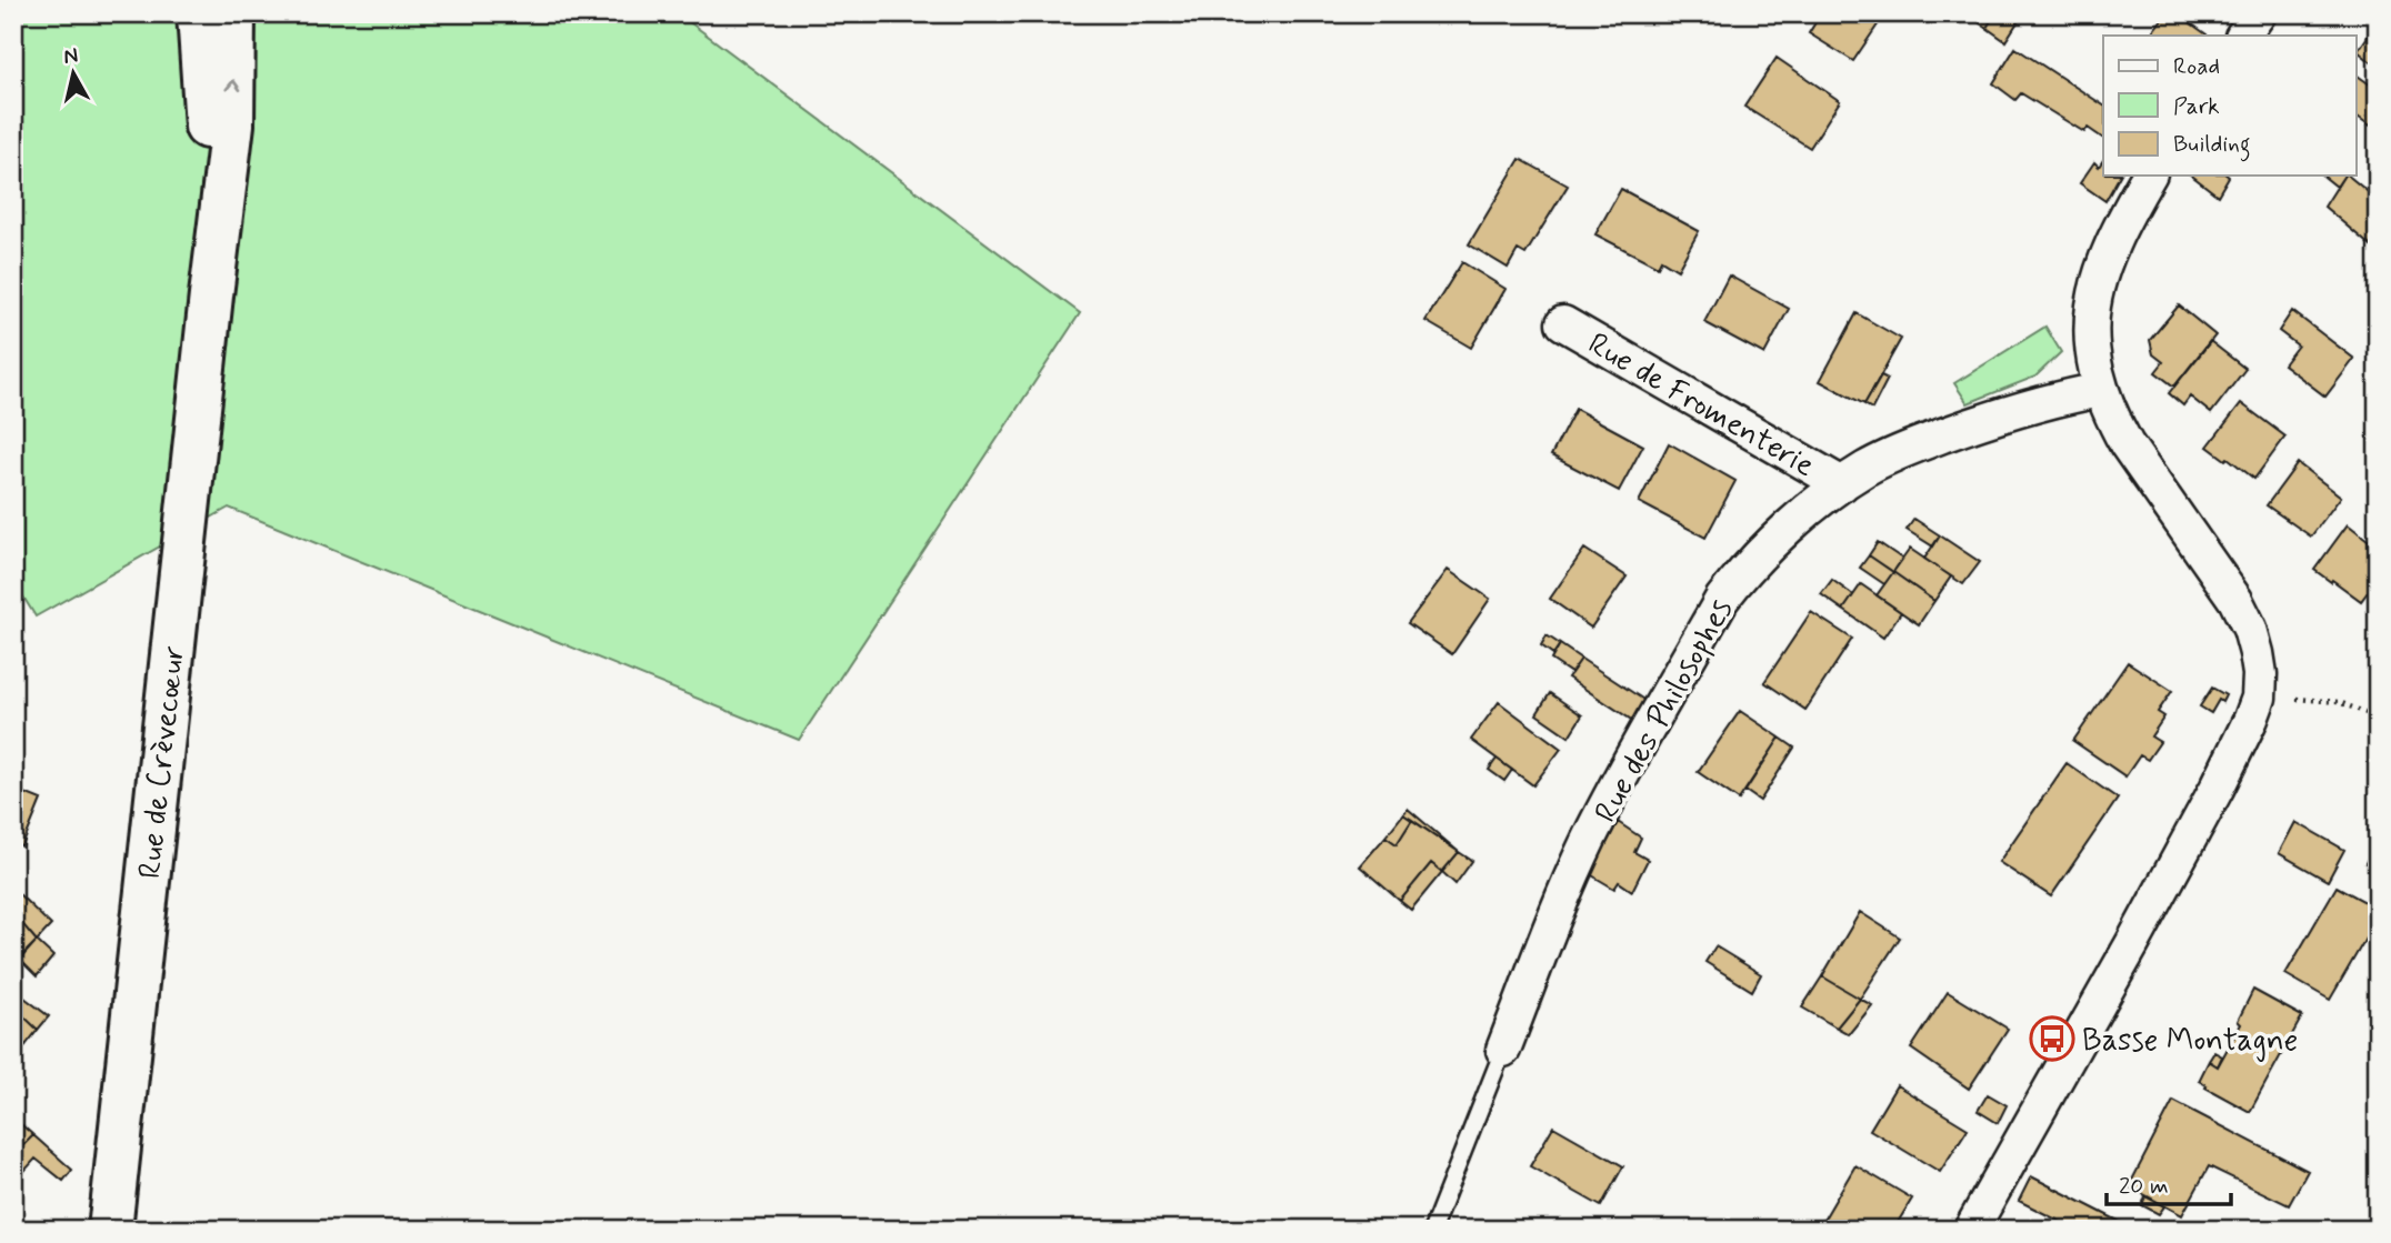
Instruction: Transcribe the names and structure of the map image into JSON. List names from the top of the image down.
{
  "streets": {
    "main road": ["Rue de Crèvecœur"],
    "street": ["Rue de Fromenterie", "Rue des Philosophes"]
  },
  "crossings": [
    ["Rue de Fromenterie", "Rue des Philosophes"]
  ],
  "places": {
    "bus stop": ["Basse Montagne"]
  },
  "legend": ["Road", "Park", "Building"],
  "scale_bar": "20 m",
  "north": "top"
}
